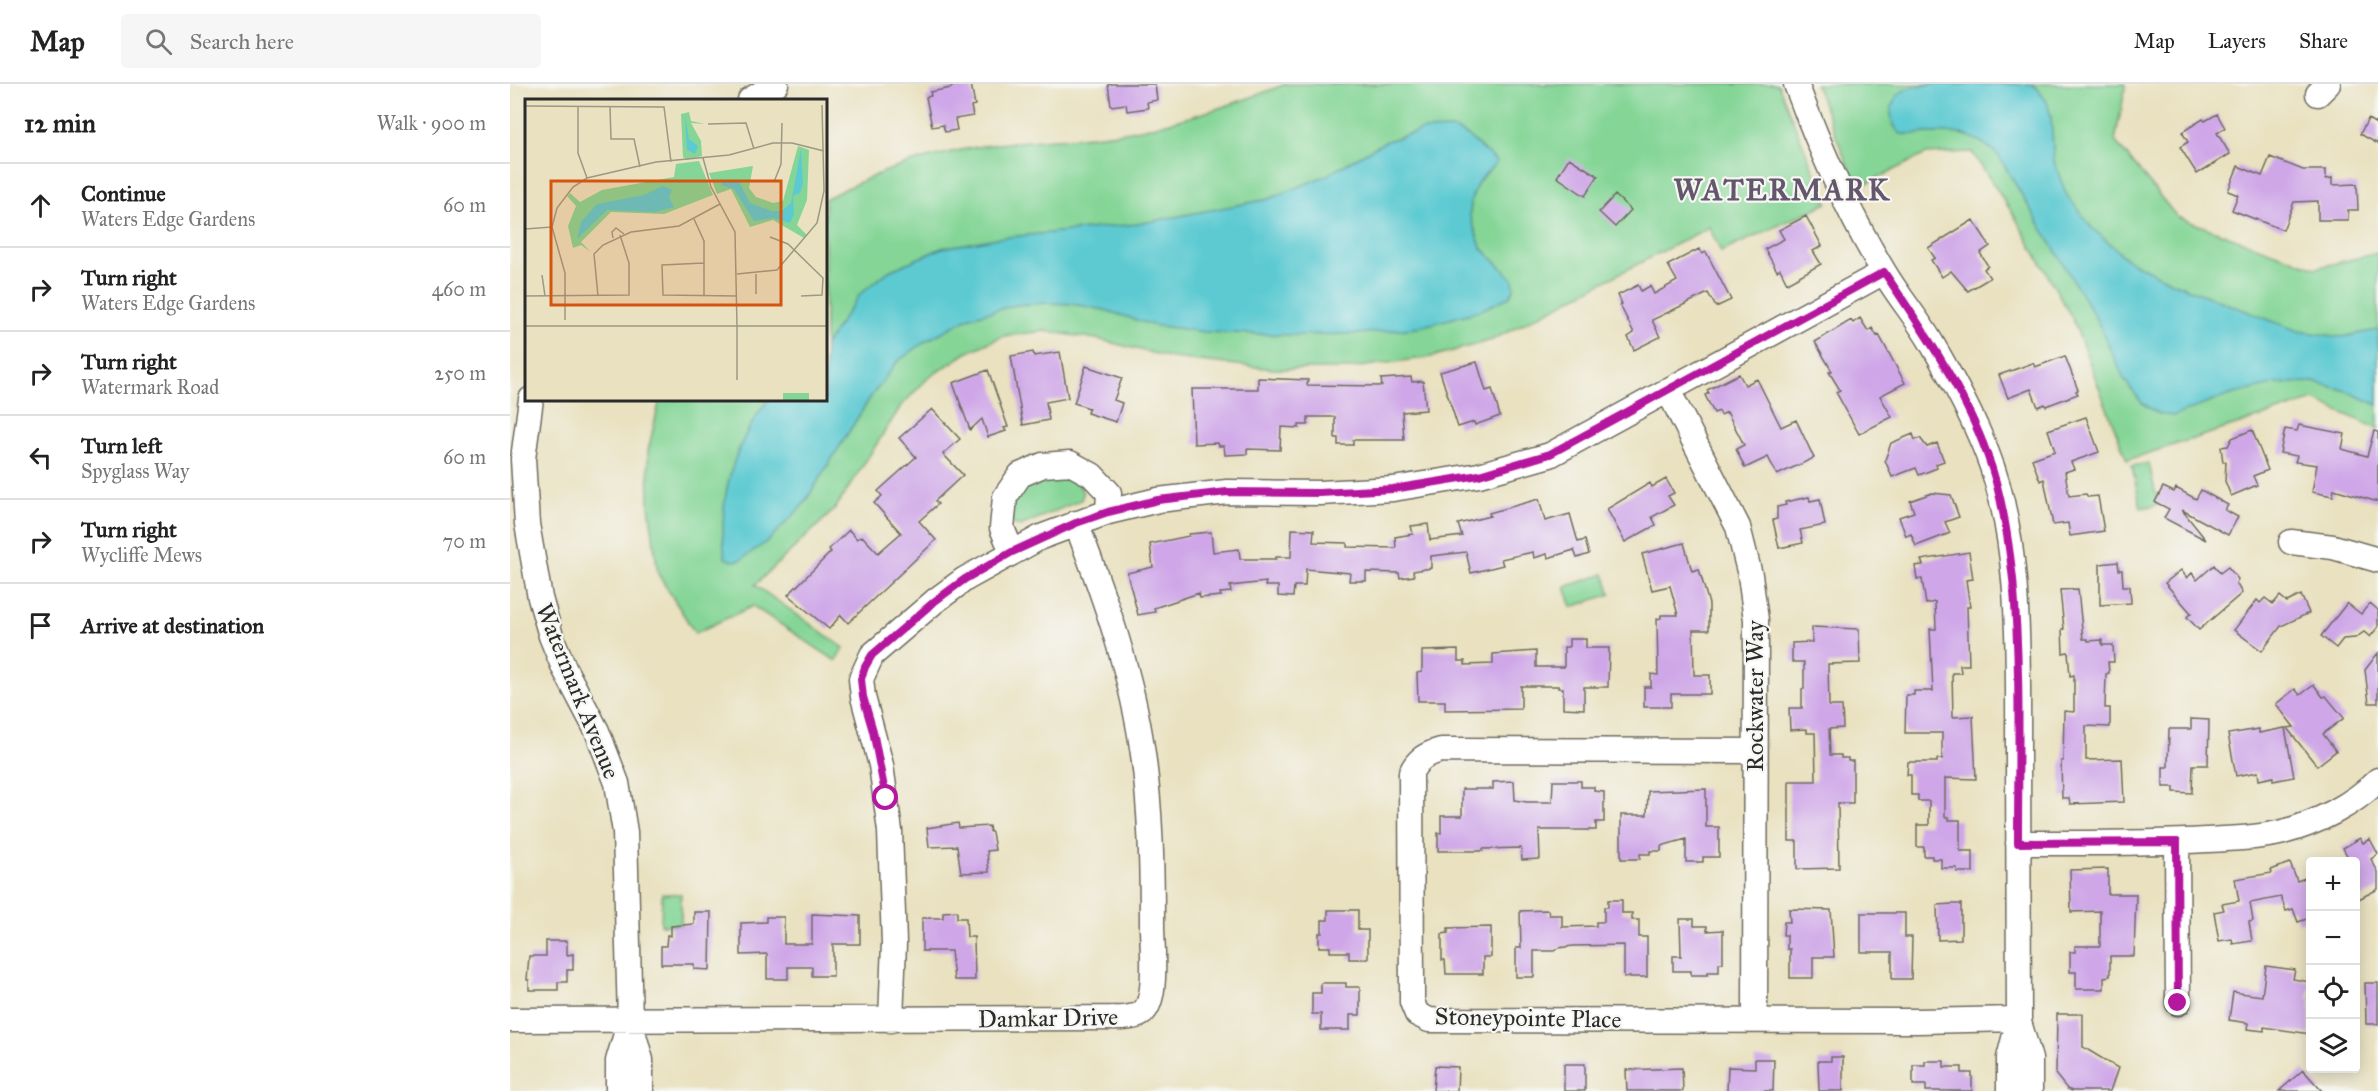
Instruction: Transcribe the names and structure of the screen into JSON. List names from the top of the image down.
{
  "streets": {
    "street": [
      "Watermark Avenue",
      "Rockwater Way",
      "Damkar Drive",
      "Stoneypointe Place"
    ]
  },
  "crossings": [
    ["Watermark Avenue", "Damkar Drive"],
    ["Rockwater Way", "Stoneypointe Place"]
  ],
  "districts": ["WATERMARK"],
  "page": {
    "header": "Map",
    "search": "Search here",
    "nav": ["Map", "Layers", "Share"],
    "heading": ["12 min", "Walk · 900 m"],
    "list": [
      ["Continue", "Waters Edge Gardens", "60 m"],
      ["Turn right", "Waters Edge Gardens", "460 m"],
      ["Turn right", "Watermark Road", "250 m"],
      ["Turn left", "Spyglass Way", "60 m"],
      ["Turn right", "Wycliffe Mews", "70 m"],
      "Arrive at destination"
    ],
    "map_buttons": ["+", "−"]
  }
}
